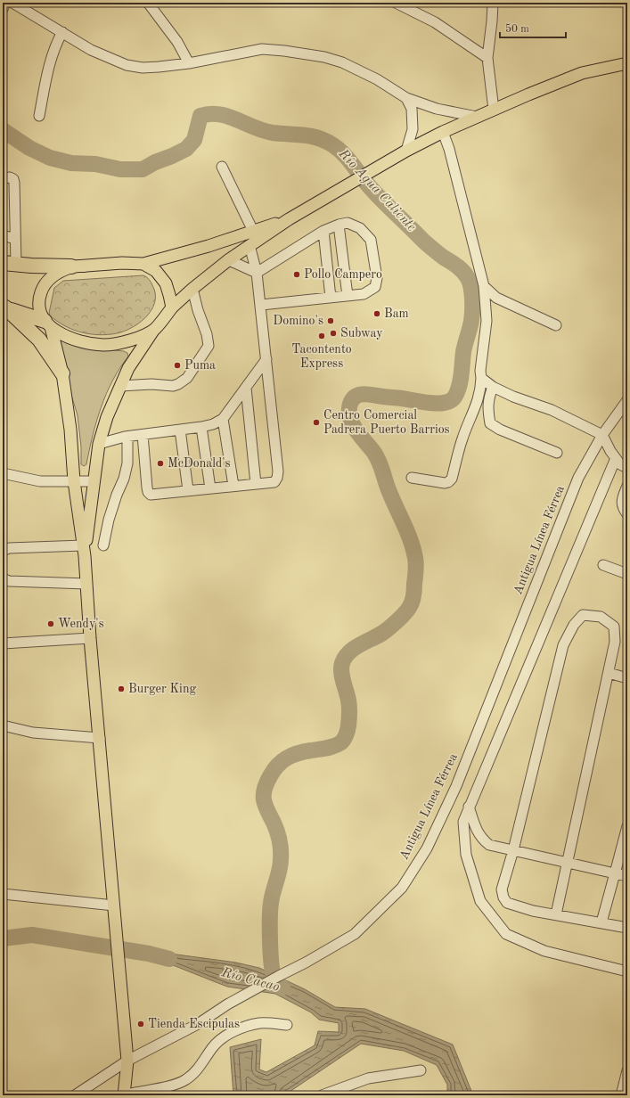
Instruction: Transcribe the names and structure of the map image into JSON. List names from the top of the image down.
{
  "streets": {
    "street": ["Antigua Línea Férrea"]
  },
  "water": ["Río Agua Caliente", "Río Cacao"],
  "places": [
    "Pollo Campero",
    "Bam",
    "Domino's",
    "Subway",
    "Tacontento Express",
    "Puma",
    "Centro Comercial Padrera Puerto Barrios",
    "McDonald's",
    "Wendy's",
    "Burger King",
    "Tienda Escipulas"
  ],
  "scale_bar": "50 m"
}
